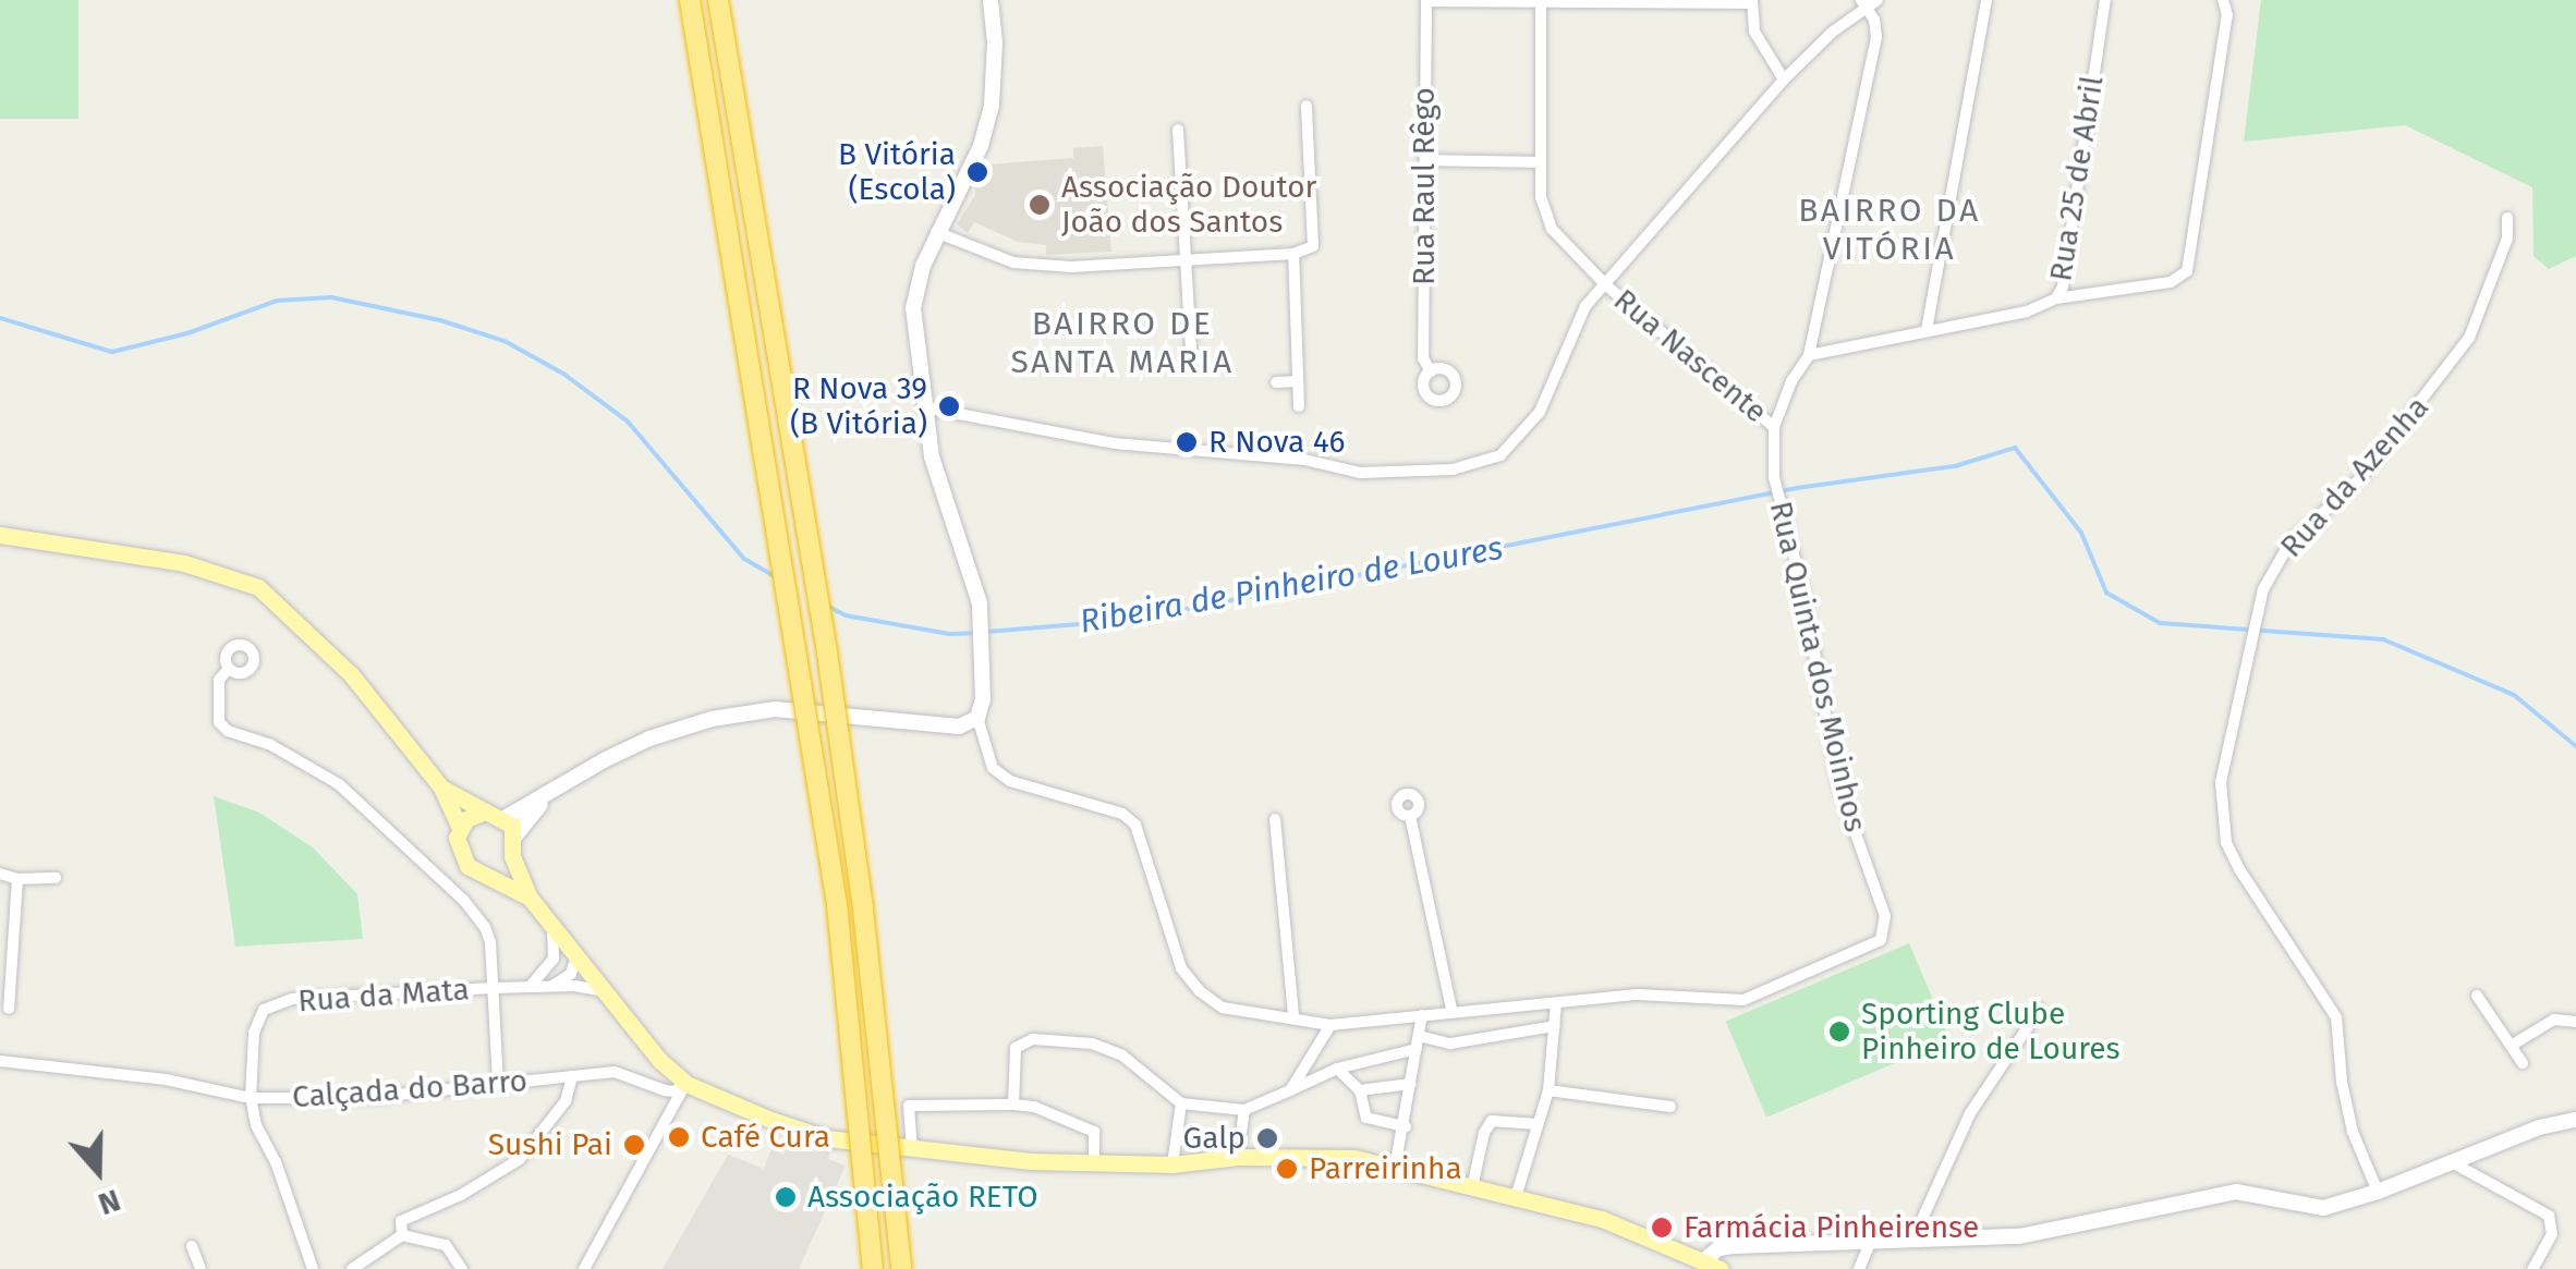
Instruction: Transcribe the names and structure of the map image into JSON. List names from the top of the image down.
{
  "streets": {
    "street": [
      "Rua 25 de Abril",
      "Rua Raul Rêgo",
      "Rua Nascente",
      "Rua da Azenha",
      "Rua Quinta dos Moinhos",
      "Rua da Mata",
      "Calçada do Barro"
    ]
  },
  "crossings": [
    ["Rua Nascente", "Rua Quinta dos Moinhos"],
    ["Rua da Mata", "Calçada do Barro"]
  ],
  "districts": ["BAIRRO DA VITÓRIA", "BAIRRO DE SANTA MARIA"],
  "water": ["Ribeira de Pinheiro de Loures"],
  "places": [
    "B Vitória (Escola)",
    "Associação Doutor João dos Santos",
    "R Nova 39 (B Vitória)",
    "R Nova 46",
    "Sporting Clube Pinheiro de Loures",
    "Café Cura",
    "Galp",
    "Sushi Pai",
    "Parreirinha",
    "Associação RETO",
    "Farmácia Pinheirense"
  ],
  "north": "bottom"
}
